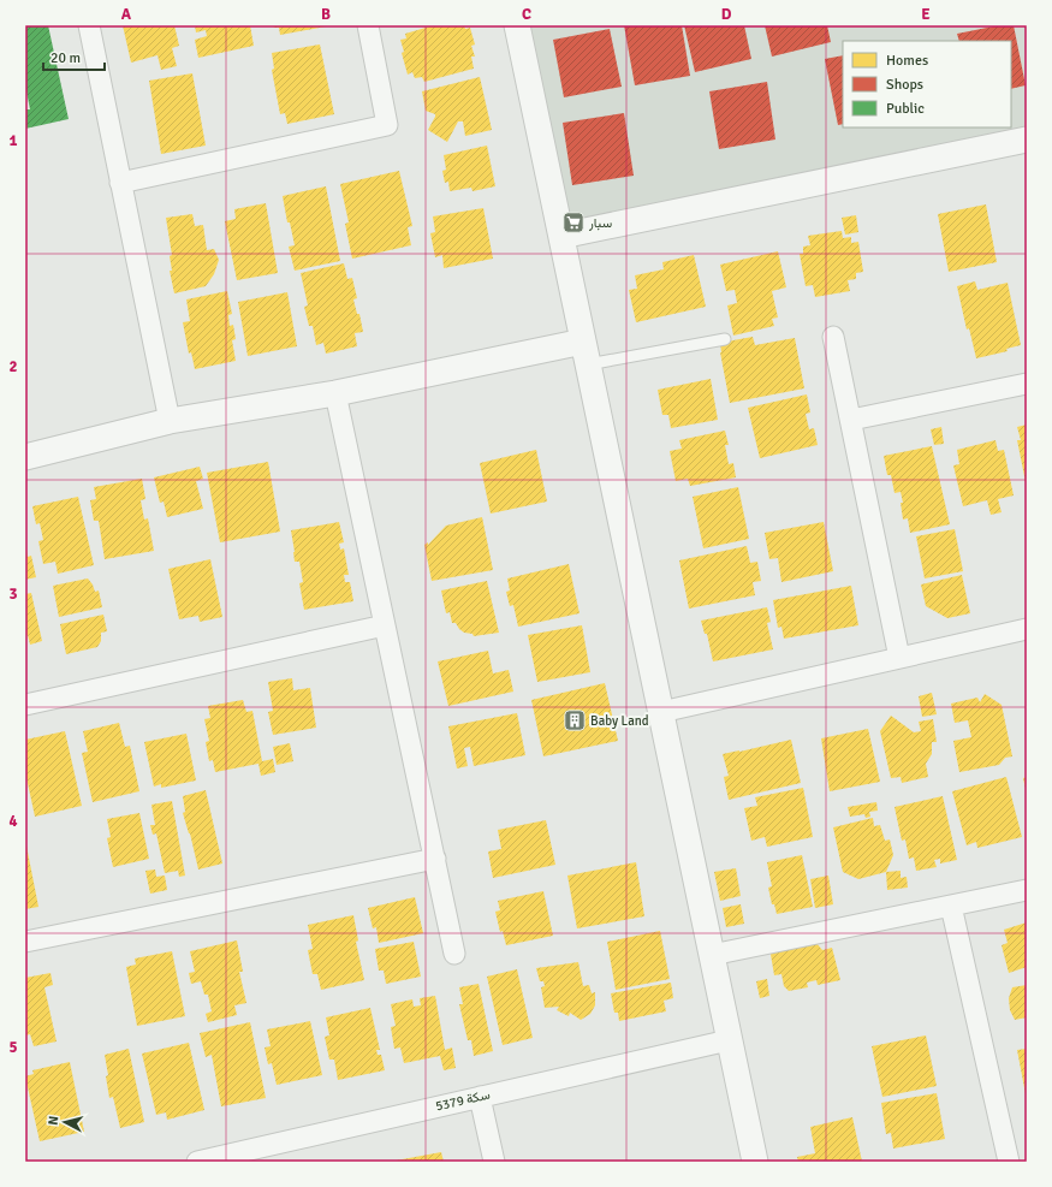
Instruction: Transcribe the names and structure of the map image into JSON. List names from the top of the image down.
{
  "streets": {
    "street": ["سكة 5379"]
  },
  "places": {
    "supermarket": ["سبار"],
    "building": ["Baby Land"]
  },
  "legend": ["Homes", "Shops", "Public"],
  "scale_bar": "20 m",
  "north": "left",
  "grid": {
    "columns": [
      "A",
      "B",
      "C",
      "D",
      "E"
    ],
    "rows": [
      "1",
      "2",
      "3",
      "4",
      "5"
    ]
  }
}
